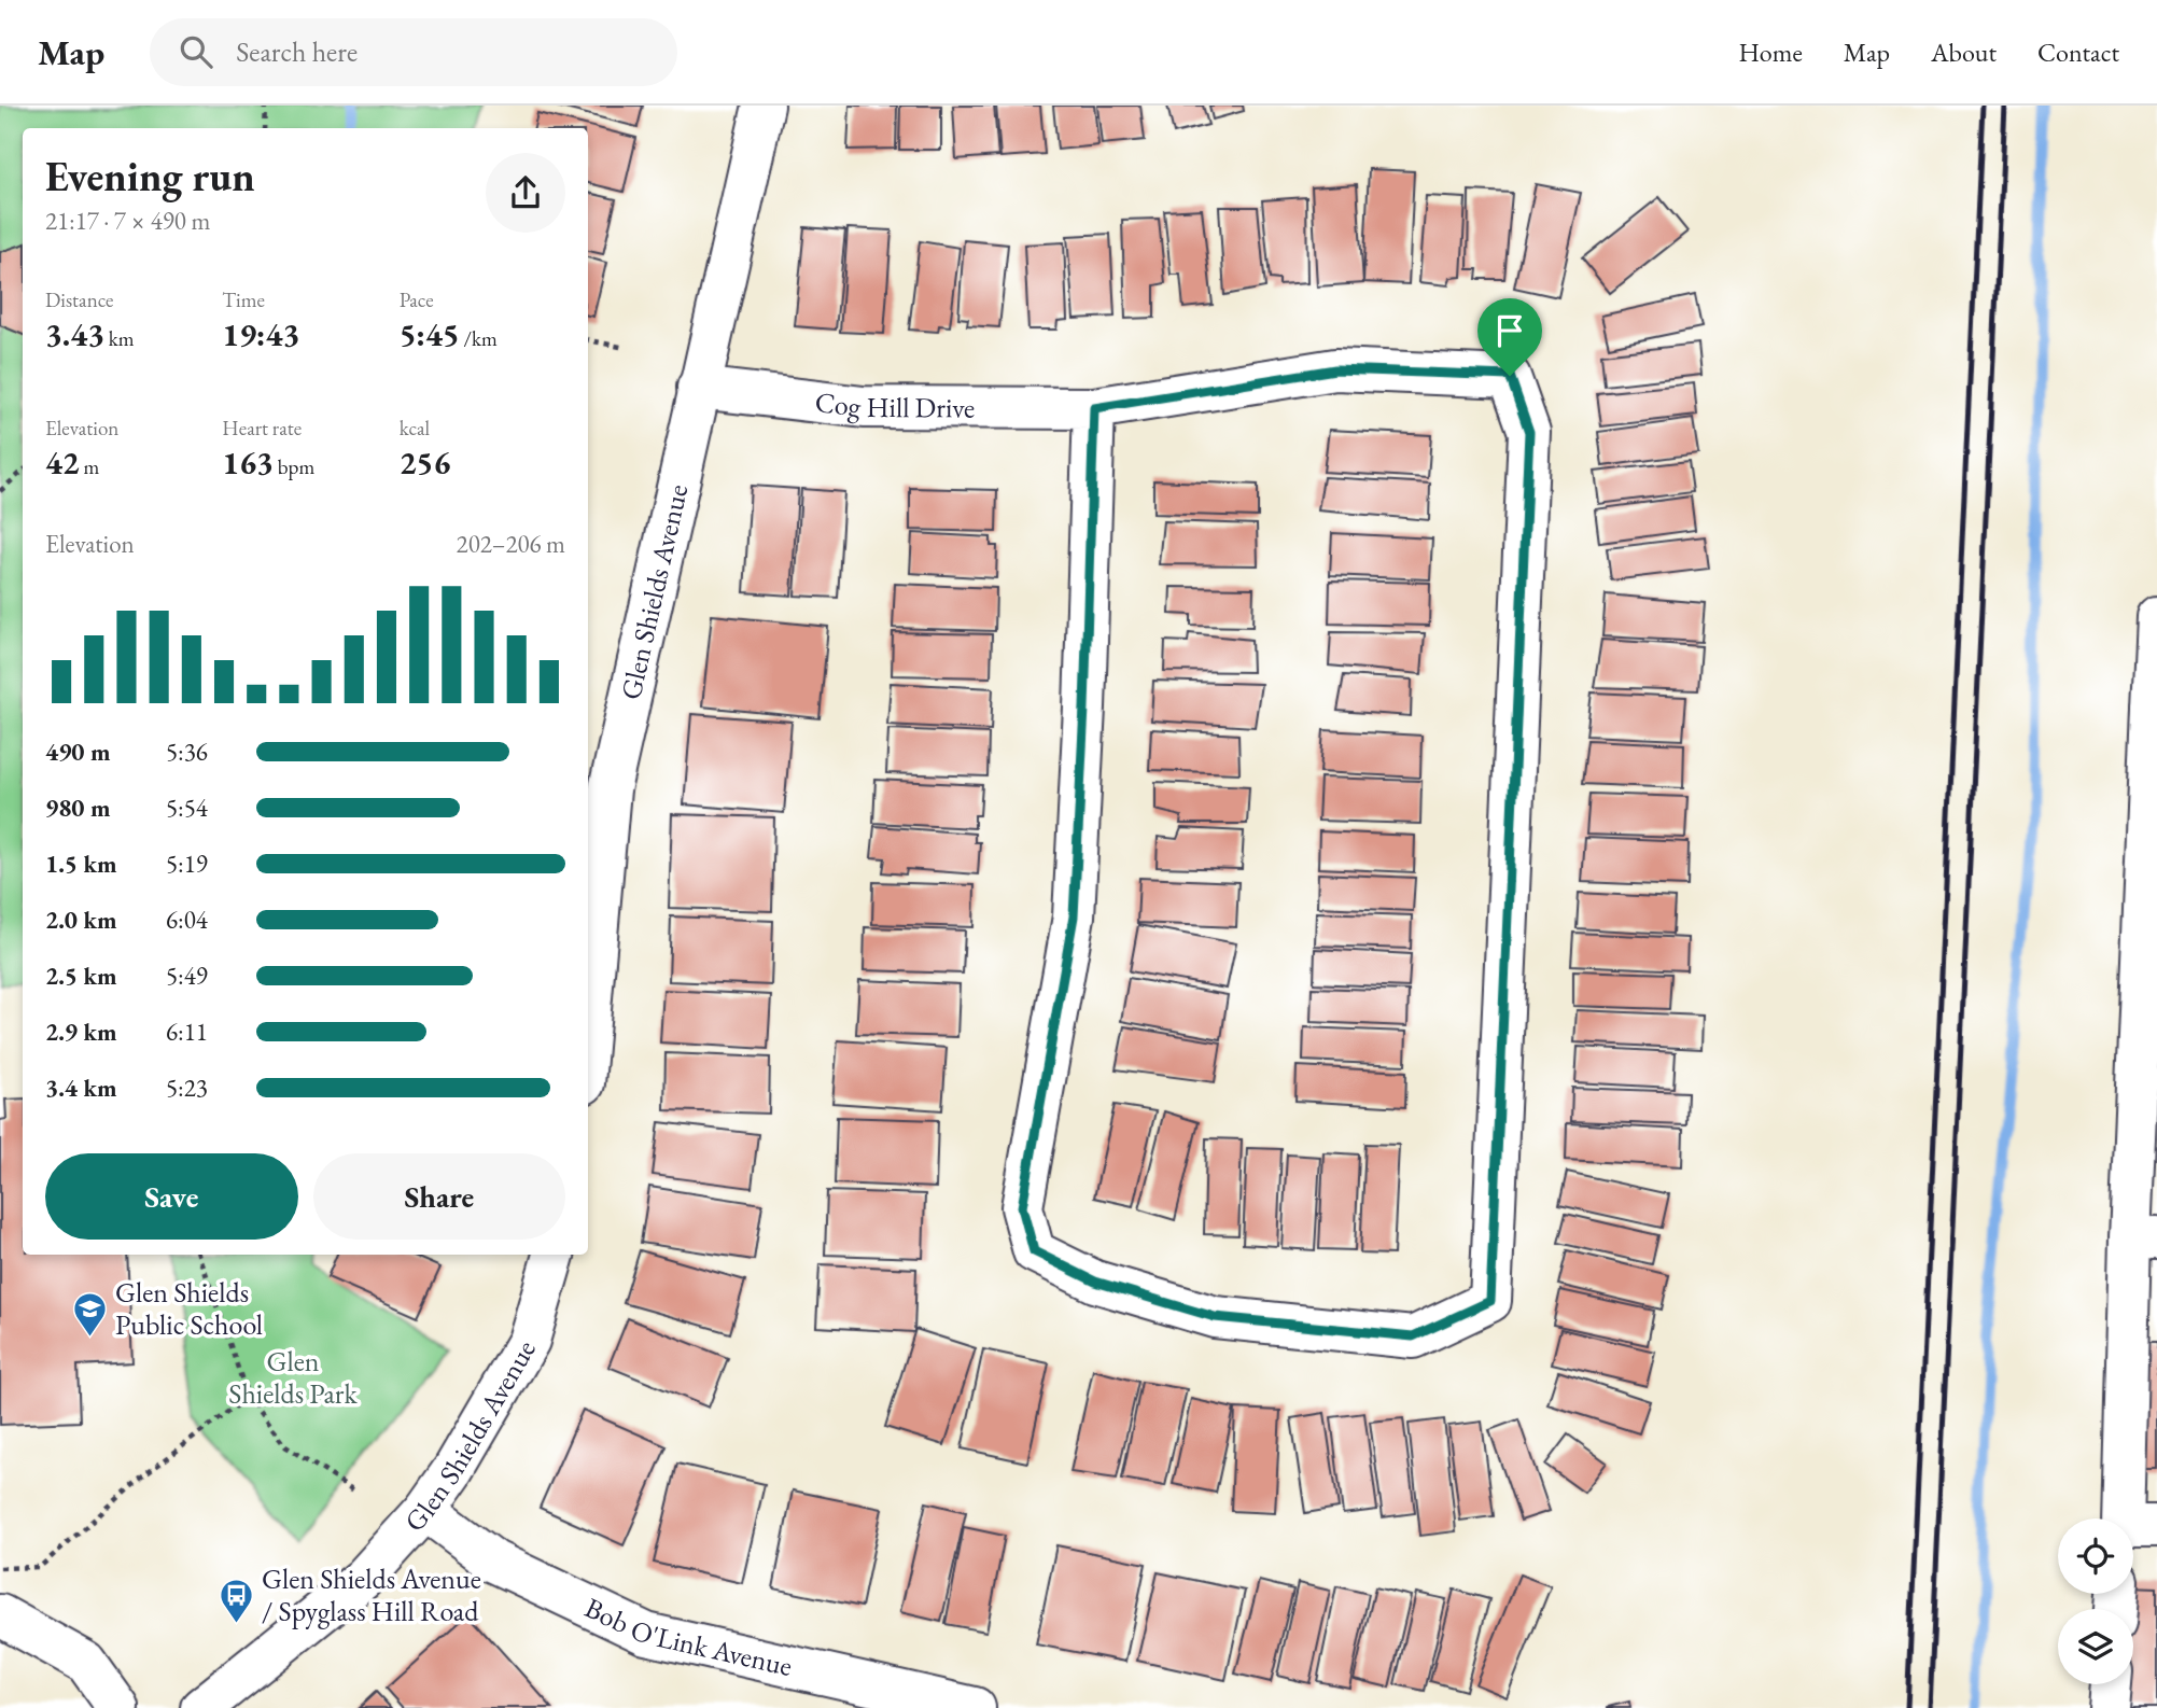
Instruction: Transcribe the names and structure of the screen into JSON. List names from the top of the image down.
{
  "streets": {
    "street": ["Cog Hill Drive", "Glen Shields Avenue", "Bob O'Link Avenue"]
  },
  "crossings": [
    ["Cog Hill Drive", "Glen Shields Avenue"],
    ["Glen Shields Avenue", "Bob O'Link Avenue"]
  ],
  "parks": ["Glen Shields Park"],
  "places": {
    "school or university": ["Glen Shields Public School"],
    "bus stop": ["Glen Shields Avenue / Spyglass Hill Road"]
  },
  "page": {
    "header": "Map",
    "search": "Search here",
    "nav": [
      "Home",
      "Map",
      "About",
      "Contact"
    ],
    "heading": ["Evening run", "21:17 · 7 × 490 m"],
    "stats": [
      ["Distance", "3.43 km"],
      ["Time", "19:43"],
      ["Pace", "5:45 /km"],
      ["Elevation", "42 m"],
      ["Heart rate", "163 bpm"],
      ["kcal", "256"]
    ],
    "chart": ["Elevation", "202–206 m"],
    "list": [
      {
        "name": "490 m",
        "note": "5:36"
      },
      {
        "name": "980 m",
        "note": "5:54"
      },
      {
        "name": "1.5 km",
        "note": "5:19"
      },
      {
        "name": "2.0 km",
        "note": "6:04"
      },
      {
        "name": "2.5 km",
        "note": "5:49"
      },
      {
        "name": "2.9 km",
        "note": "6:11"
      },
      {
        "name": "3.4 km",
        "note": "5:23"
      }
    ],
    "buttons": ["Save", "Share"]
  }
}
